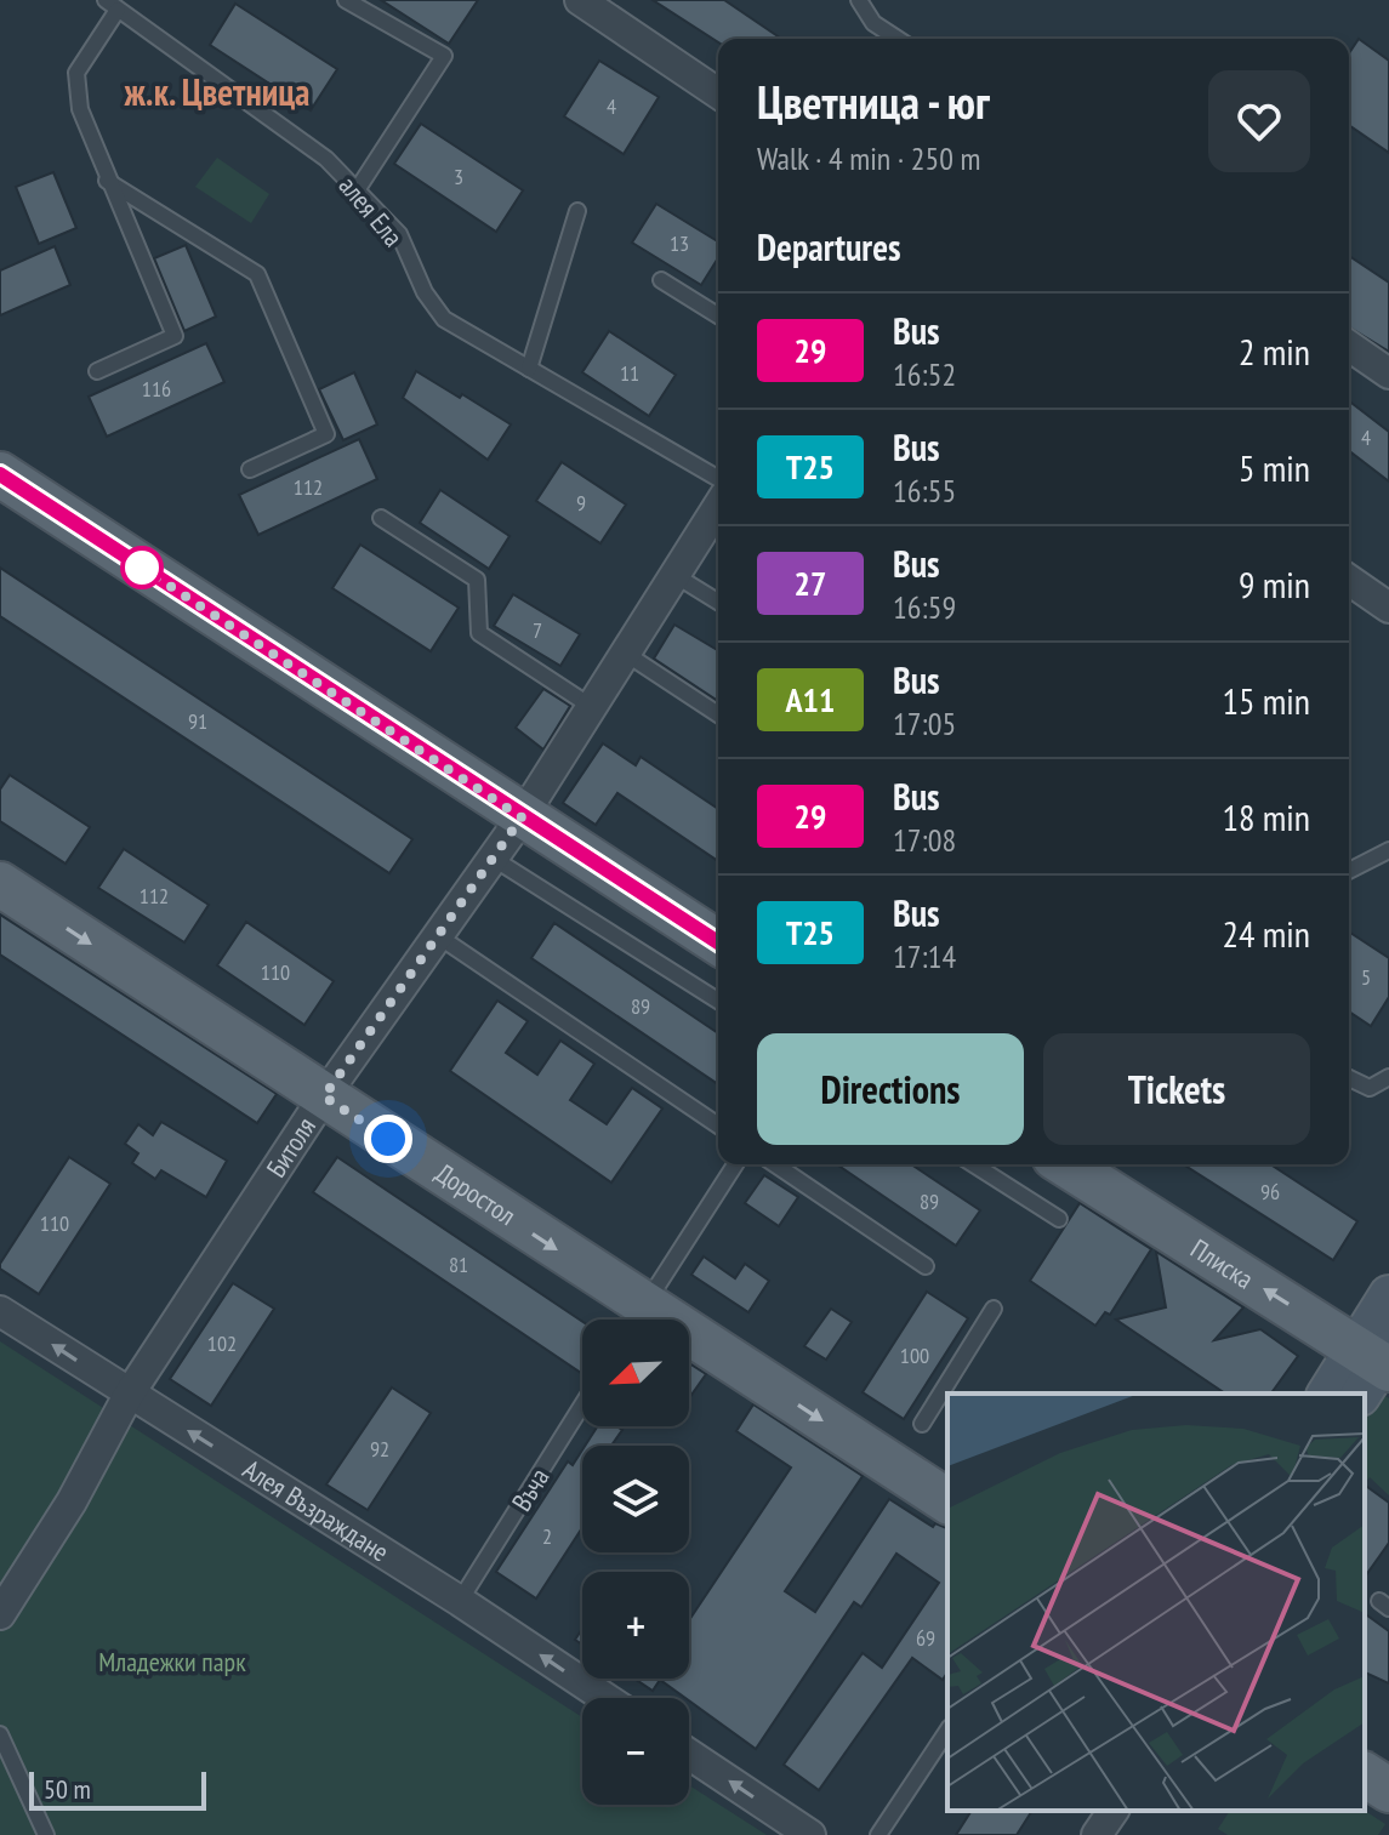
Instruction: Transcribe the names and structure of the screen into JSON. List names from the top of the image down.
{
  "streets": {
    "main road": ["Доростол", "Плиска"],
    "street": ["Битоля", "Алея Възраждане"],
    "lane": ["алея Ела", "Въча"]
  },
  "crossings": [
    ["Битоля", "Доростол"],
    ["Битоля", "Алея Възраждане"],
    ["Въча", "Алея Възраждане"]
  ],
  "one_way": ["Плиска", "Алея Възраждане"],
  "districts": ["ж.к. Цветница"],
  "parks": ["Младежки парк"],
  "lines": ["bus line 29"],
  "house_numbers": [
    "4",
    "3",
    "13",
    "11",
    "116",
    "4",
    "112",
    "9",
    "7",
    "91",
    "112",
    "110",
    "5",
    "89",
    "96",
    "89",
    "110",
    "81",
    "102",
    "100",
    "92",
    "2",
    "69"
  ],
  "scale_bar": "50 m",
  "north": "bottom left",
  "page": {
    "heading": [
      ["Цветница - юг", "Walk · 4 min · 250 m"],
      "Departures"
    ],
    "list": [
      {
        "mark": "29",
        "name": "Bus",
        "note": "16:52",
        "value": "2 min"
      },
      {
        "mark": "Т25",
        "name": "Bus",
        "note": "16:55",
        "value": "5 min"
      },
      {
        "mark": "27",
        "name": "Bus",
        "note": "16:59",
        "value": "9 min"
      },
      {
        "mark": "А11",
        "name": "Bus",
        "note": "17:05",
        "value": "15 min"
      },
      {
        "mark": "29",
        "name": "Bus",
        "note": "17:08",
        "value": "18 min"
      },
      {
        "mark": "Т25",
        "name": "Bus",
        "note": "17:14",
        "value": "24 min"
      }
    ],
    "buttons": ["Directions", "Tickets"],
    "map_buttons": ["+", "−"],
    "scale": "50 m"
  }
}
